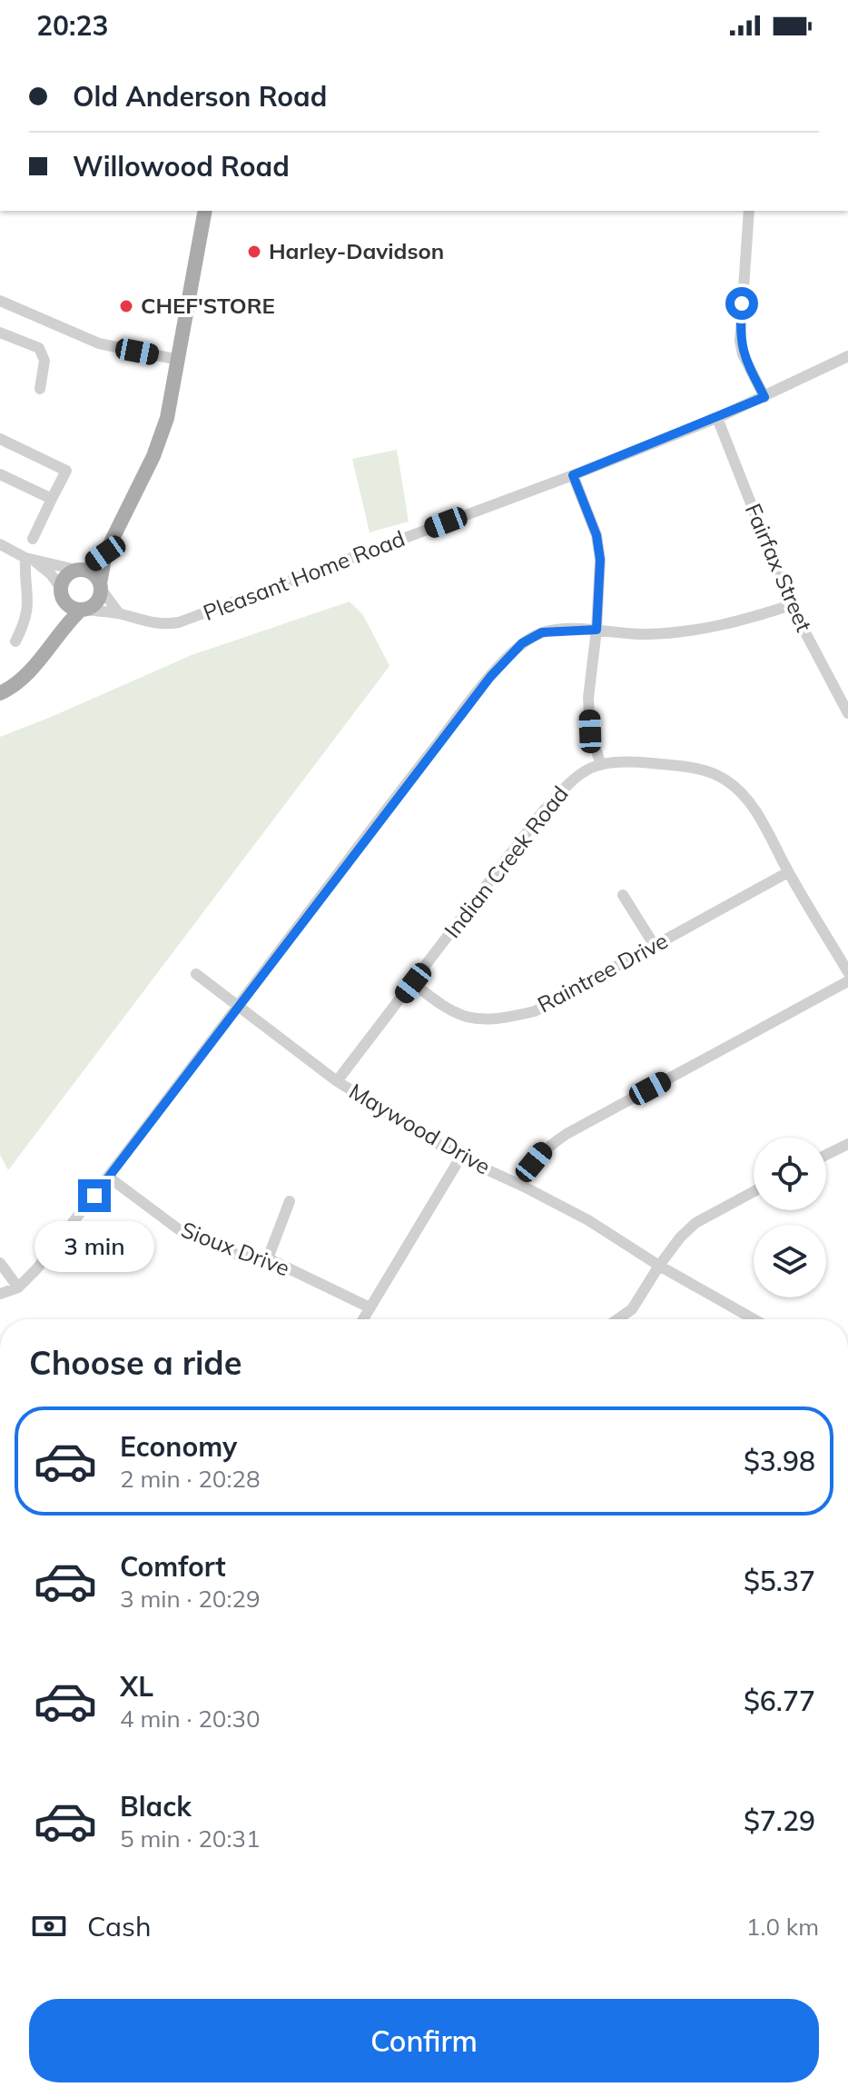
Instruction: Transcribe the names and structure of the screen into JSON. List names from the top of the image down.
{
  "streets": {
    "street": [
      "Fairfax Street",
      "Pleasant Home Road",
      "Indian Creek Road",
      "Raintree Drive",
      "Maywood Drive",
      "Sioux Drive"
    ]
  },
  "crossings": [
    ["Fairfax Street", "Pleasant Home Road"],
    ["Indian Creek Road", "Raintree Drive"],
    ["Indian Creek Road", "Maywood Drive"]
  ],
  "places": ["Harley-Davidson", "CHEF'STORE"],
  "page": {
    "status": "20:23",
    "banner": ["Old Anderson Road", "Willowood Road"],
    "bubble": "3 min",
    "heading": "Choose a ride",
    "list": [
      {
        "name": "Economy",
        "note": "2 min · 20:28",
        "value": "$3.98"
      },
      {
        "name": "Comfort",
        "note": "3 min · 20:29",
        "value": "$5.37"
      },
      {
        "name": "XL",
        "note": "4 min · 20:30",
        "value": "$6.77"
      },
      {
        "name": "Black",
        "note": "5 min · 20:31",
        "value": "$7.29"
      }
    ],
    "pay": ["Cash", "1.0 km"],
    "buttons": "Confirm"
  }
}
